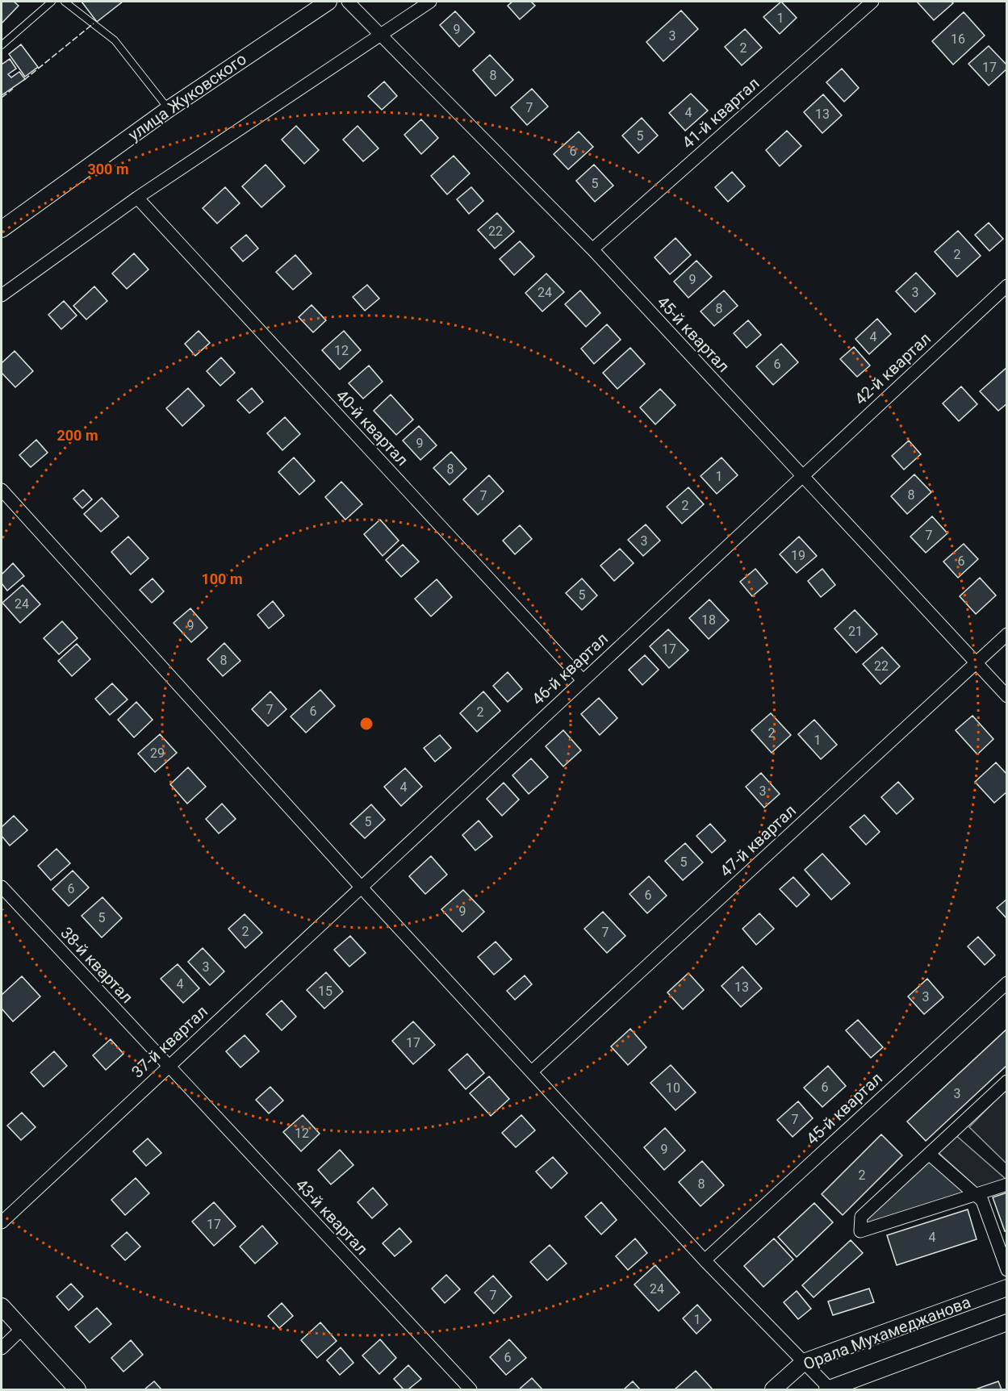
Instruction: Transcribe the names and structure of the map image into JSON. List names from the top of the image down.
{
  "streets": {
    "street": [
      "улица Жуковского",
      "41-й квартал",
      "45-й квартал",
      "42-й квартал",
      "40-й квартал",
      "46-й квартал",
      "47-й квартал",
      "38-й квартал",
      "37-й квартал",
      "43-й квартал",
      "Орала Мухамеджанова"
    ]
  },
  "crossings": [
    ["41-й квартал", "45-й квартал"],
    ["45-й квартал", "42-й квартал"],
    ["45-й квартал", "46-й квартал"],
    ["45-й квартал", "47-й квартал"],
    ["42-й квартал", "46-й квартал"],
    ["40-й квартал", "46-й квартал"],
    ["46-й квартал", "37-й квартал"],
    ["38-й квартал", "37-й квартал"],
    ["38-й квартал", "43-й квартал"],
    ["37-й квартал", "43-й квартал"]
  ],
  "house_numbers": [
    "1",
    "9",
    "3",
    "16",
    "2",
    "17",
    "8",
    "7",
    "4",
    "13",
    "5",
    "6",
    "5",
    "22",
    "2",
    "9",
    "24",
    "3",
    "8",
    "4",
    "12",
    "6",
    "9",
    "8",
    "1",
    "8",
    "7",
    "2",
    "7",
    "3",
    "19",
    "6",
    "5",
    "24",
    "18",
    "9",
    "21",
    "17",
    "8",
    "22",
    "7",
    "6",
    "2",
    "2",
    "1",
    "29",
    "4",
    "3",
    "5",
    "5",
    "6",
    "6",
    "9",
    "5",
    "2",
    "7",
    "3",
    "4",
    "13",
    "15",
    "3",
    "17",
    "6",
    "10",
    "3",
    "7",
    "12",
    "9",
    "2",
    "8",
    "17",
    "4",
    "24",
    "7",
    "1",
    "6"
  ],
  "rings": ["300 m", "200 m", "100 m"]
}
